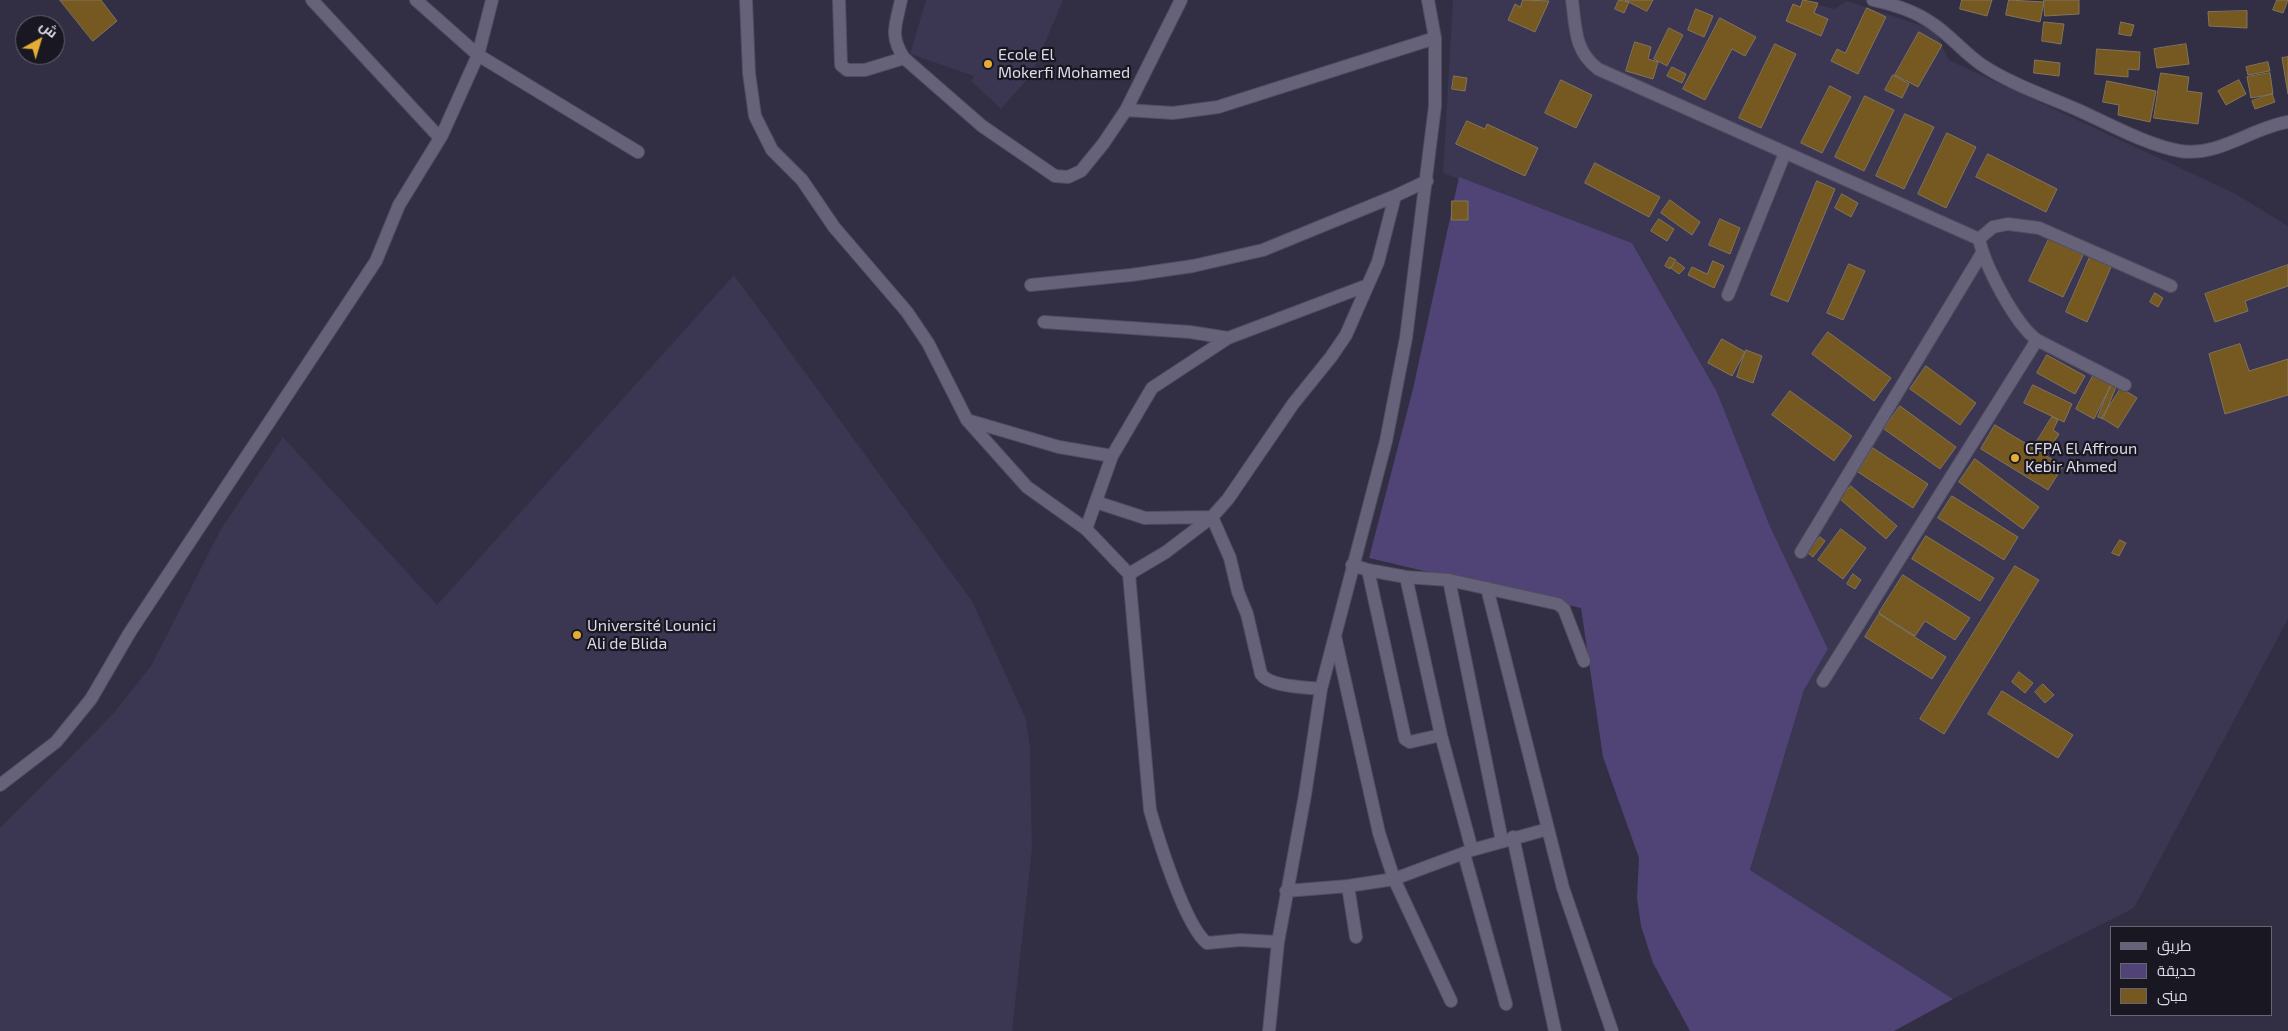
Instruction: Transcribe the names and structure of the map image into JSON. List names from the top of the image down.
{
  "places": ["Ecole El Mokerfi Mohamed", "CFPA El Affroun Kebir Ahmed", "Université Lounici Ali de Blida"],
  "legend": ["طريق", "حديقة", "مبنى"],
  "north": "top right"
}
